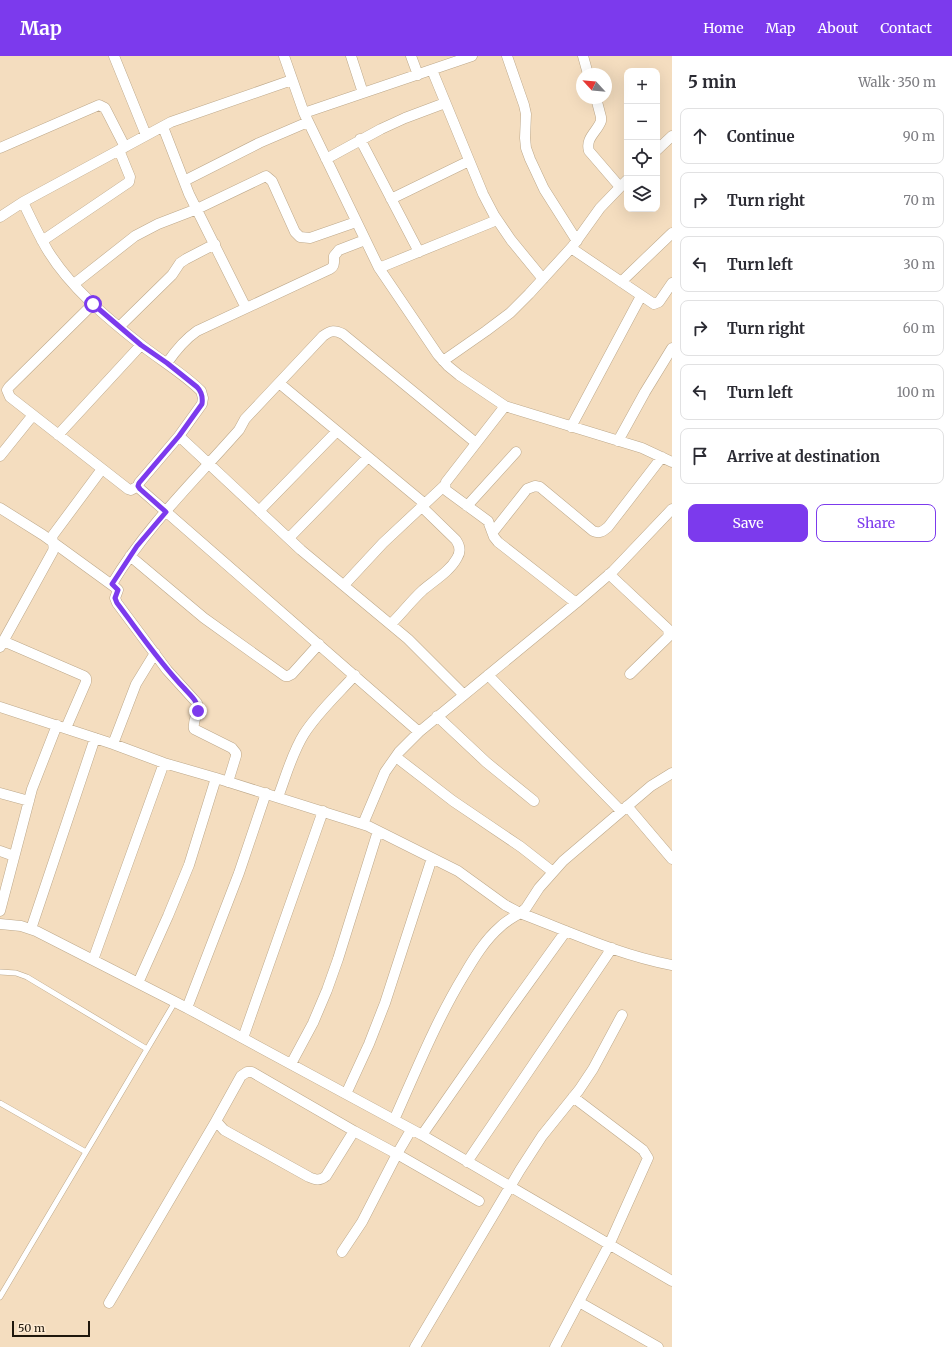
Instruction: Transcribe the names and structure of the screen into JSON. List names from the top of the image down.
{
  "scale_bar": "50 m",
  "north": "top left",
  "page": {
    "header": "Map",
    "nav": [
      "Home",
      "Map",
      "About",
      "Contact"
    ],
    "heading": ["5 min", "Walk · 350 m"],
    "map_buttons": ["+", "−"],
    "list": [
      ["Continue", "90 m"],
      ["Turn right", "70 m"],
      ["Turn left", "30 m"],
      ["Turn right", "60 m"],
      ["Turn left", "100 m"],
      "Arrive at destination"
    ],
    "buttons": ["Save", "Share"],
    "scale": "50 m"
  }
}
